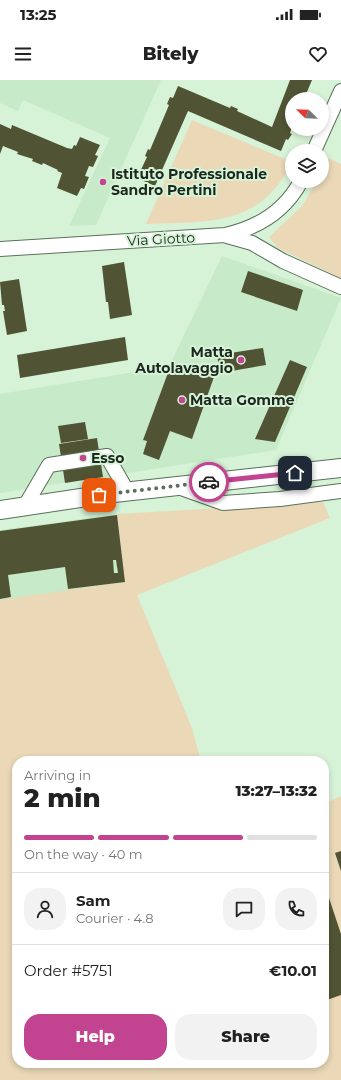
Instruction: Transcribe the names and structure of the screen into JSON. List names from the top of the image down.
{
  "streets": {
    "street": ["Via Giotto"]
  },
  "places": [
    "Istituto Professionale Sandro Pertini",
    "Matta Autolavaggio",
    "Matta Gomme",
    "Esso"
  ],
  "north": "top left",
  "page": {
    "status": "13:25",
    "header": "Bitely",
    "heading": ["2 min", "Arriving in", "13:27–13:32"],
    "panel": [
      "Sam",
      "Courier · 4.8",
      "Order #5751",
      "€10.01"
    ],
    "bar": "On the way · 40 m",
    "buttons": ["Help", "Share"]
  }
}
